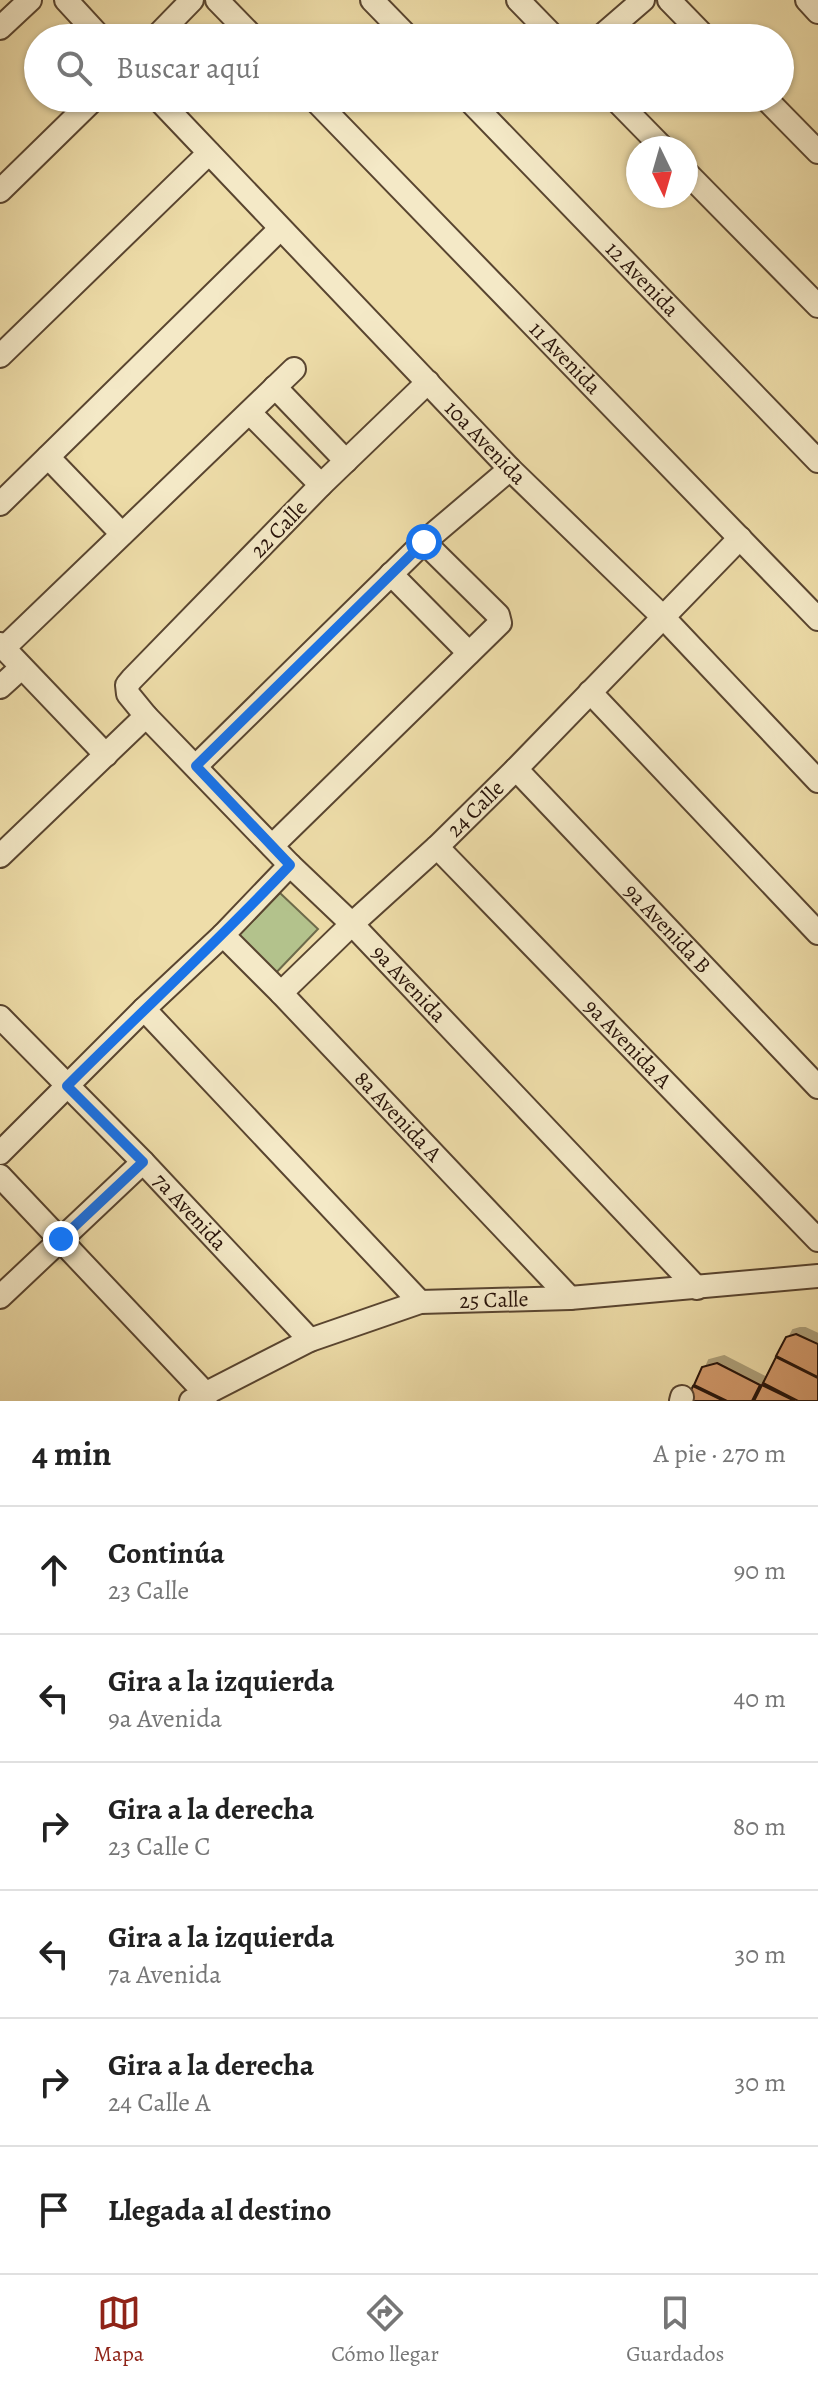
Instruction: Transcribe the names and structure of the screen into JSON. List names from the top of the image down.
{
  "streets": {
    "street": [
      "12 Avenida",
      "11 Avenida",
      "10a Avenida",
      "22 Calle",
      "24 Calle",
      "9a Avenida B",
      "9a Avenida",
      "9a Avenida A",
      "8a Avenida A",
      "7a Avenida",
      "25 Calle"
    ]
  },
  "crossings": [
    ["11 Avenida", "24 Calle"],
    ["10a Avenida", "22 Calle"],
    ["10a Avenida", "24 Calle"],
    ["22 Calle", "9a Avenida"],
    ["24 Calle", "9a Avenida B"],
    ["24 Calle", "9a Avenida"],
    ["24 Calle", "9a Avenida A"],
    ["24 Calle", "8a Avenida A"],
    ["9a Avenida", "25 Calle"],
    ["8a Avenida A", "25 Calle"],
    ["7a Avenida", "25 Calle"]
  ],
  "north": "bottom",
  "page": {
    "search": "Buscar aquí",
    "heading": ["4 min", "A pie · 270 m"],
    "list": [
      ["Continúa", "23 Calle", "90 m"],
      ["Gira a la izquierda", "9a Avenida", "40 m"],
      ["Gira a la derecha", "23 Calle C", "80 m"],
      ["Gira a la izquierda", "7a Avenida", "30 m"],
      ["Gira a la derecha", "24 Calle A", "30 m"],
      "Llegada al destino"
    ],
    "nav": ["Mapa", "Cómo llegar", "Guardados"]
  }
}
